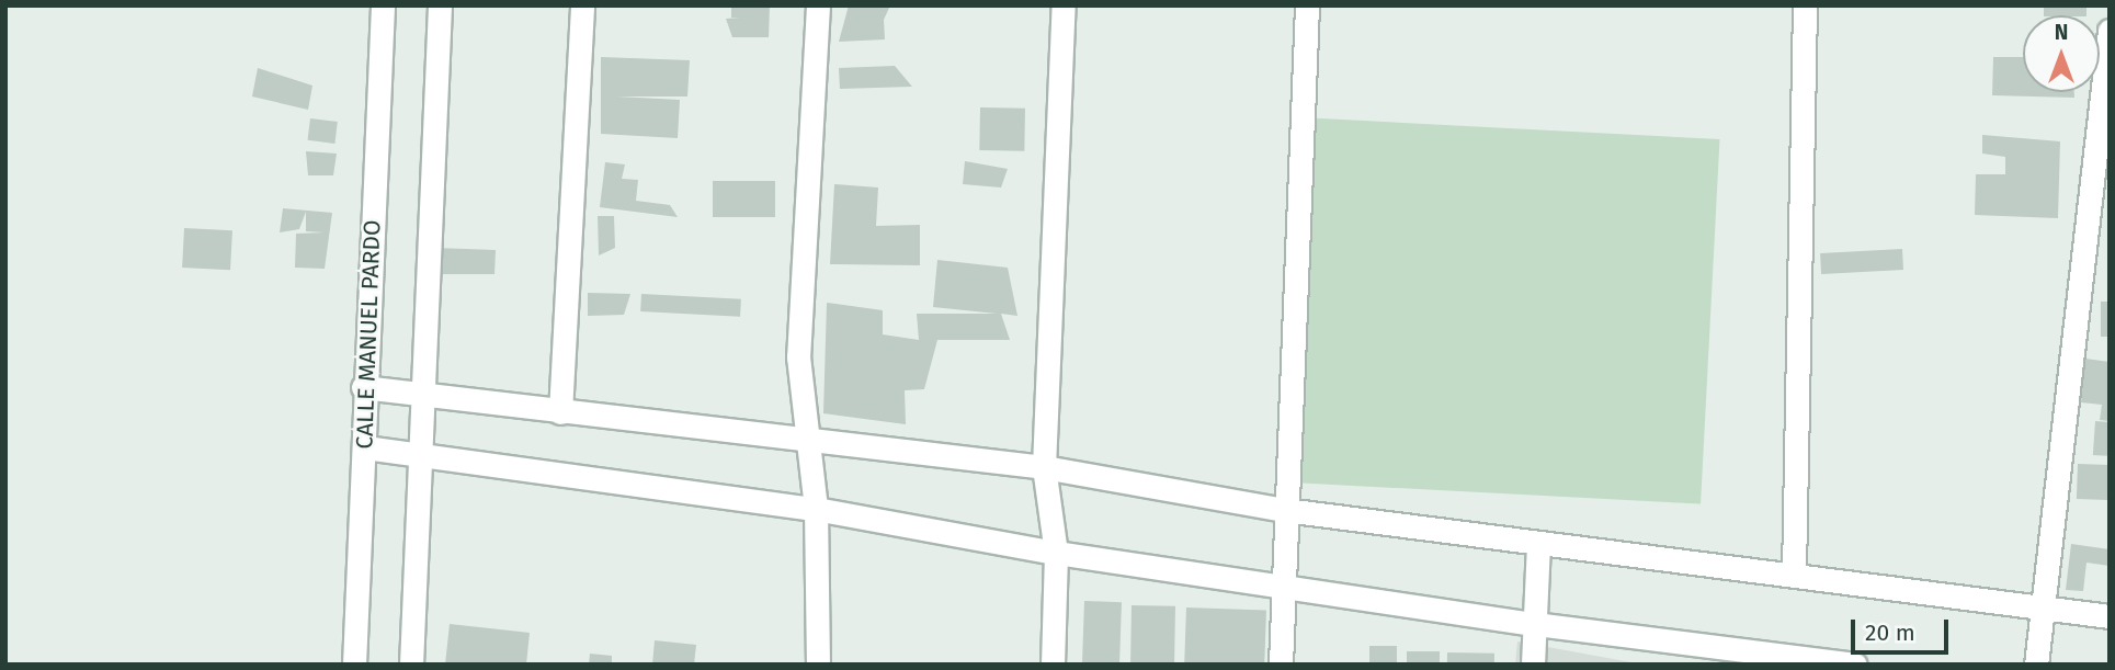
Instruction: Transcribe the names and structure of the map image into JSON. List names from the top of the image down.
{
  "streets": {
    "street": ["CALLE MANUEL PARDO"]
  },
  "scale_bar": "20 m",
  "north": "top"
}
